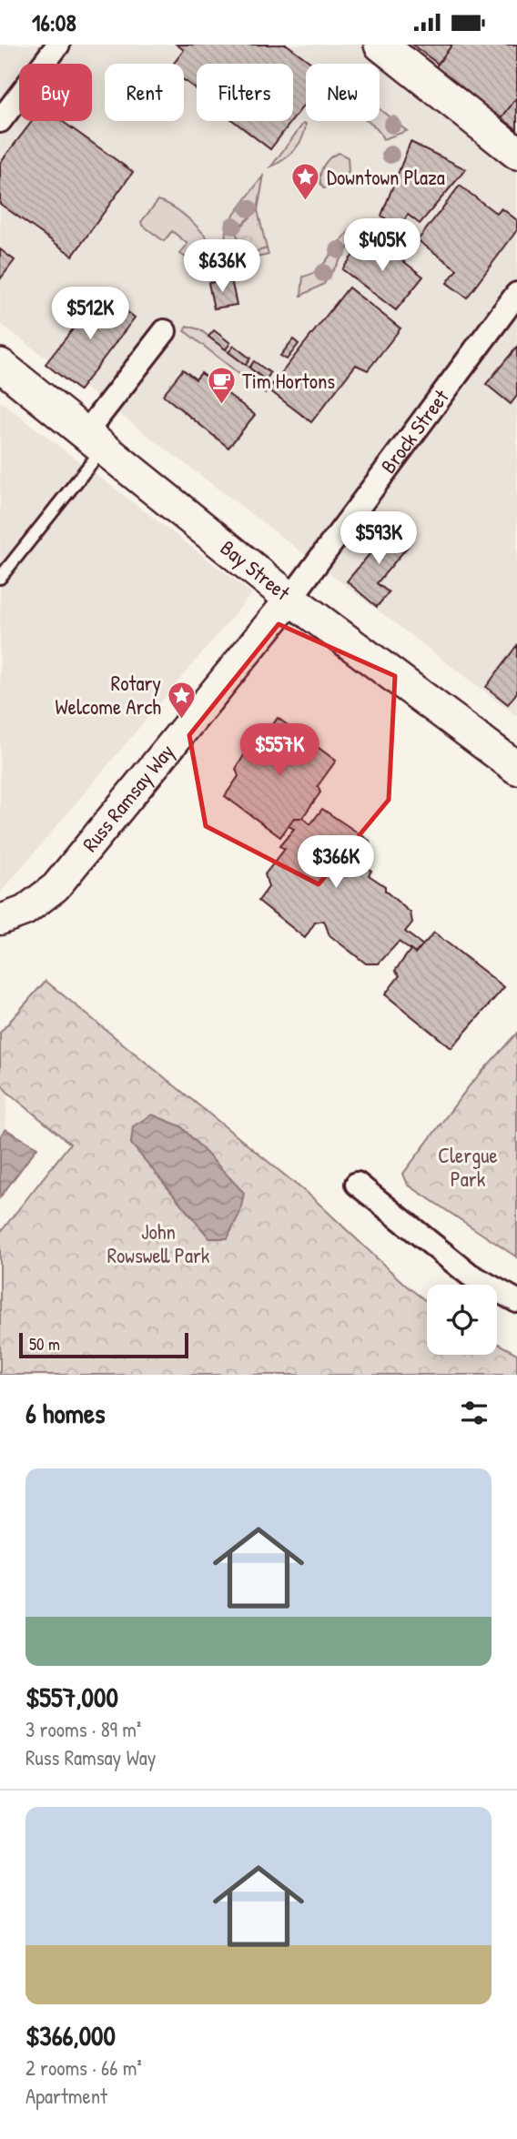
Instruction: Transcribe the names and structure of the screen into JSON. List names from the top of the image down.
{
  "streets": {
    "main road": ["Bay Street"],
    "street": ["Brock Street", "Russ Ramsay Way"]
  },
  "crossings": [
    ["Brock Street", "Bay Street"],
    ["Brock Street", "Russ Ramsay Way"],
    ["Bay Street", "Russ Ramsay Way"]
  ],
  "parks": ["Clergue Park", "John Rowswell Park"],
  "places": {
    "place": ["Downtown Plaza", "Rotary Welcome Arch"],
    "cafe": ["Tim Hortons"]
  },
  "scale_bar": "50 m",
  "page": {
    "status": "16:08",
    "chip": [
      "Buy",
      "Rent",
      "Filters",
      "New"
    ],
    "price": [
      "$405K",
      "$636K",
      "$512K",
      "$593K",
      "$557K",
      "$366K"
    ],
    "scale": "50 m",
    "heading": "6 homes",
    "list": [
      {
        "name": "$557,000",
        "note": "3 rooms · 89 m² · Russ Ramsay Way"
      },
      {
        "name": "$366,000",
        "note": "2 rooms · 66 m² · Apartment"
      }
    ]
  }
}
